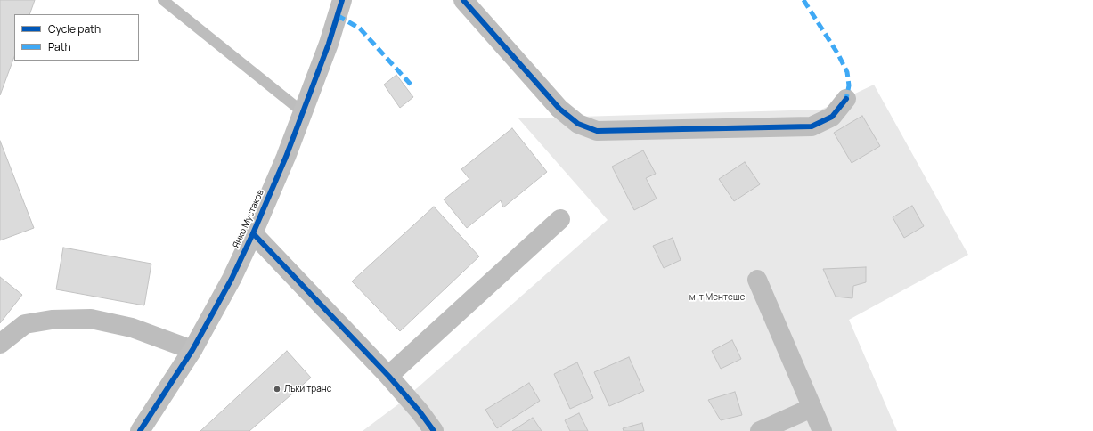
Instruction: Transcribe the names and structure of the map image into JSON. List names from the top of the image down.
{
  "streets": {
    "street": ["Янко Мустаков"]
  },
  "parks": ["м-т Ментeше"],
  "places": ["Лъки транс"],
  "legend": ["Cycle path", "Path"]
}
